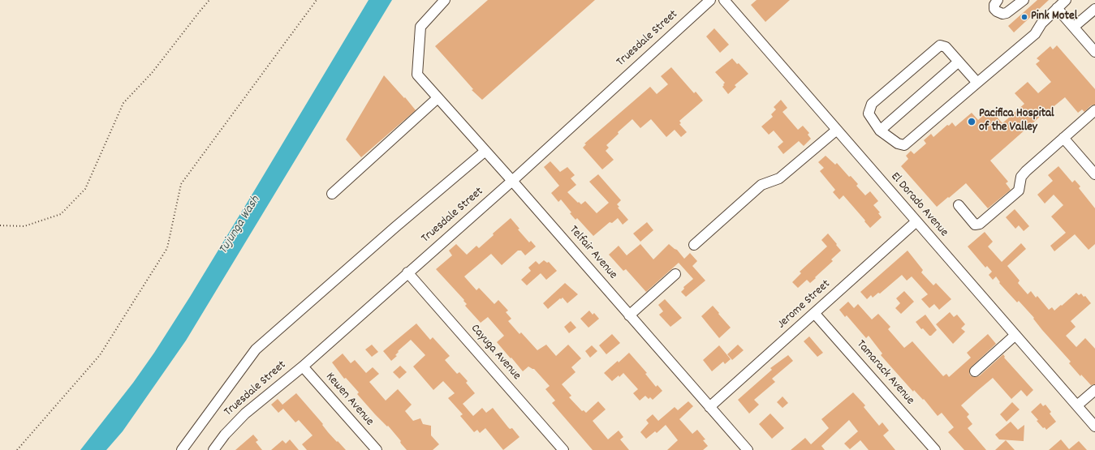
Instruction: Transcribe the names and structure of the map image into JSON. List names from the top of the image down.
{
  "streets": {
    "street": [
      "Truesdale Street",
      "El Dorado Avenue",
      "Telfair Avenue",
      "Jerome Street",
      "Cayuga Avenue",
      "Tamarack Avenue",
      "Kewen Avenue"
    ]
  },
  "crossings": [
    ["Truesdale Street", "Telfair Avenue"],
    ["Truesdale Street", "Cayuga Avenue"],
    ["Truesdale Street", "Kewen Avenue"],
    ["El Dorado Avenue", "Jerome Street"],
    ["Telfair Avenue", "Jerome Street"],
    ["Jerome Street", "Tamarack Avenue"]
  ],
  "water": ["Tujunga Wash"],
  "places": ["Pink Motel", "Pacifica Hospital of the Valley"]
}
